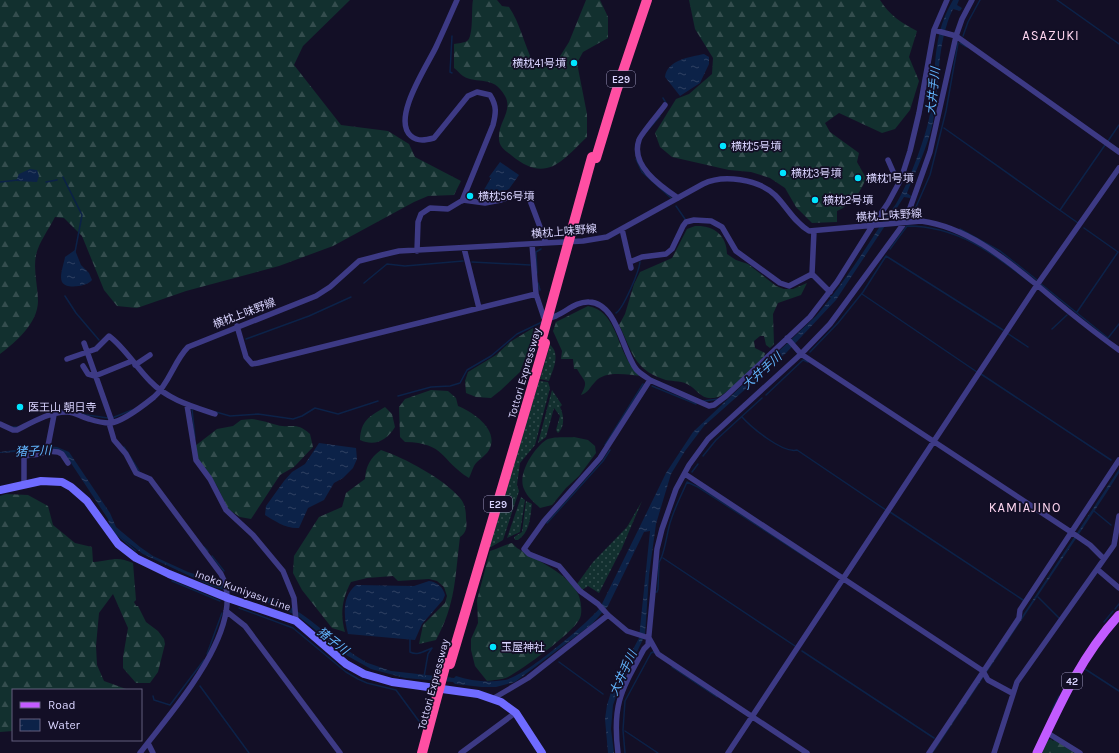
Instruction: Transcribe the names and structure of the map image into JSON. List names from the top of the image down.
{
  "streets": {
    "highway": ["E29", "Tottori Expressway"],
    "main road": ["Inoko Kuniyasu Line", "42"],
    "street": ["横枕上味野線"]
  },
  "districts": ["ASAZUKI", "KAMIAJINO"],
  "water": ["大井手川", "猪子川"],
  "places": [
    "横枕41号墳",
    "横枕5号墳",
    "横枕3号墳",
    "横枕1号墳",
    "横枕56号墳",
    "横枕2号墳",
    "医王山 朝日寺",
    "玉屋神社"
  ],
  "legend": ["Road", "Water"]
}
